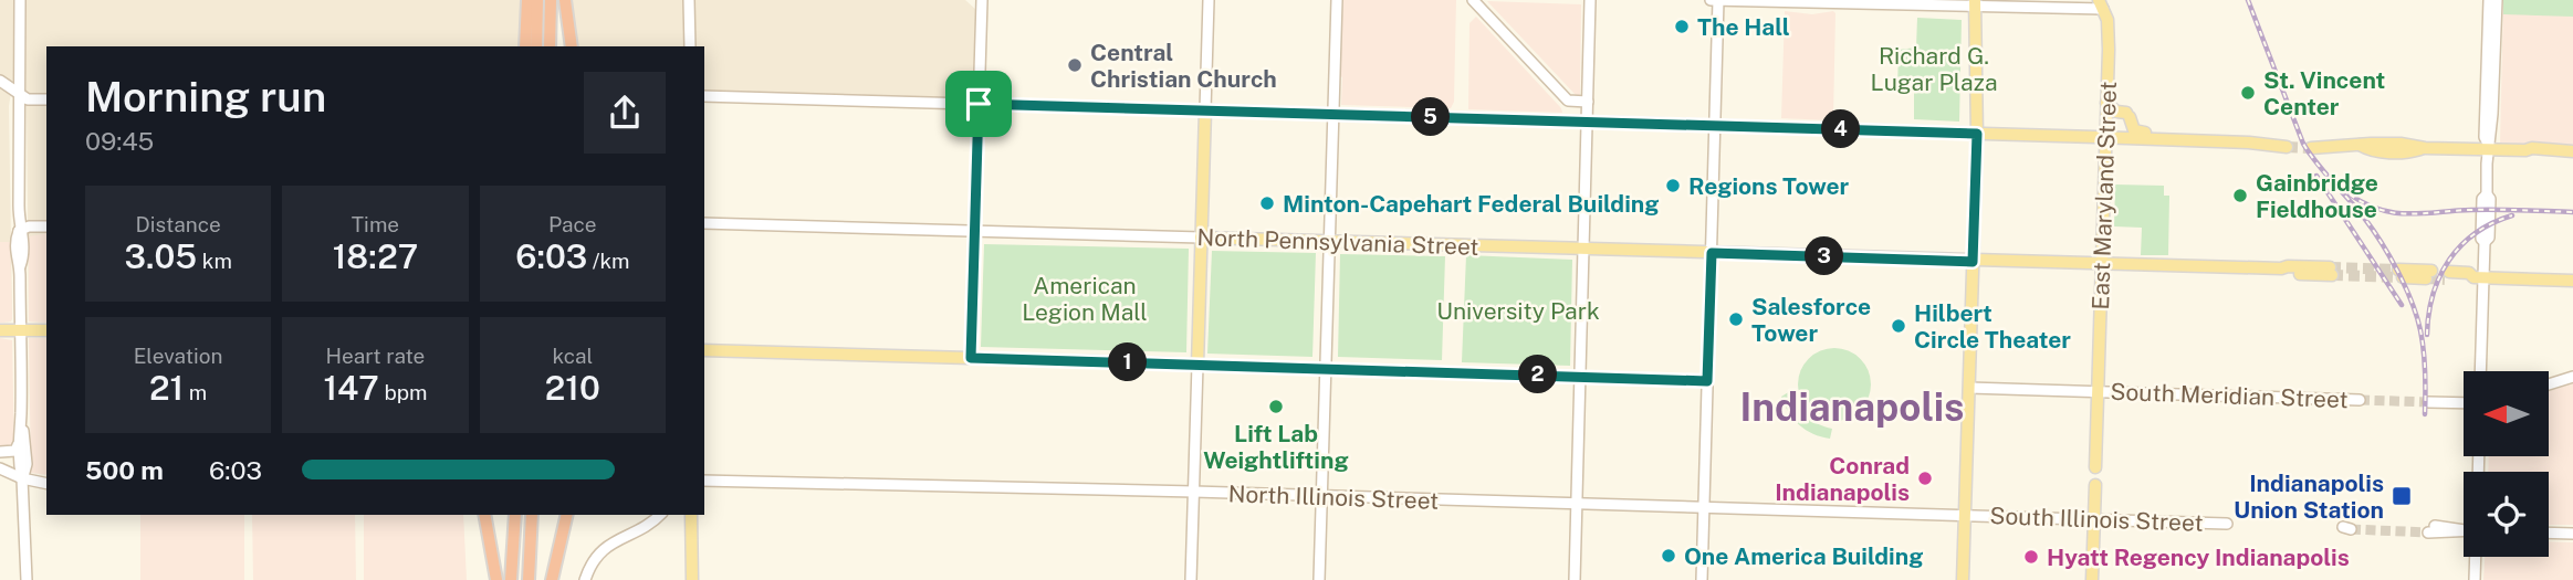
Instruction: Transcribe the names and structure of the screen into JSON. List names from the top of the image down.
{
  "streets": {
    "main road": [
      "East Maryland Street",
      "North Pennsylvania Street",
      "South Meridian Street",
      "North Illinois Street",
      "South Illinois Street"
    ]
  },
  "crossings": [
    ["East Maryland Street", "North Pennsylvania Street"],
    ["East Maryland Street", "South Meridian Street"],
    ["North Illinois Street", "South Illinois Street"]
  ],
  "districts": ["Indianapolis"],
  "parks": ["Richard G. Lugar Plaza", "American Legion Mall", "University Park"],
  "places": {
    "other": [
      "The Hall",
      "Central Christian Church",
      "St. Vincent Center",
      "Regions Tower",
      "Gainbridge Fieldhouse",
      "Minton-Capehart Federal Building",
      "Salesforce Tower",
      "Hilbert Circle Theater",
      "Lift Lab Weightlifting",
      "Conrad Indianapolis",
      "One America Building",
      "Hyatt Regency Indianapolis"
    ],
    "transit": ["Indianapolis Union Station"]
  },
  "north": "left",
  "page": {
    "heading": ["Morning run", "09:45"],
    "pins": [
      "5",
      "4",
      "3",
      "1",
      "2"
    ],
    "stats": [
      ["Distance", "3.05 km"],
      ["Time", "18:27"],
      ["Pace", "6:03 /km"],
      ["Elevation", "21 m"],
      ["Heart rate", "147 bpm"],
      ["kcal", "210"]
    ],
    "list": [
      {
        "name": "500 m",
        "note": "6:03"
      }
    ]
  }
}
